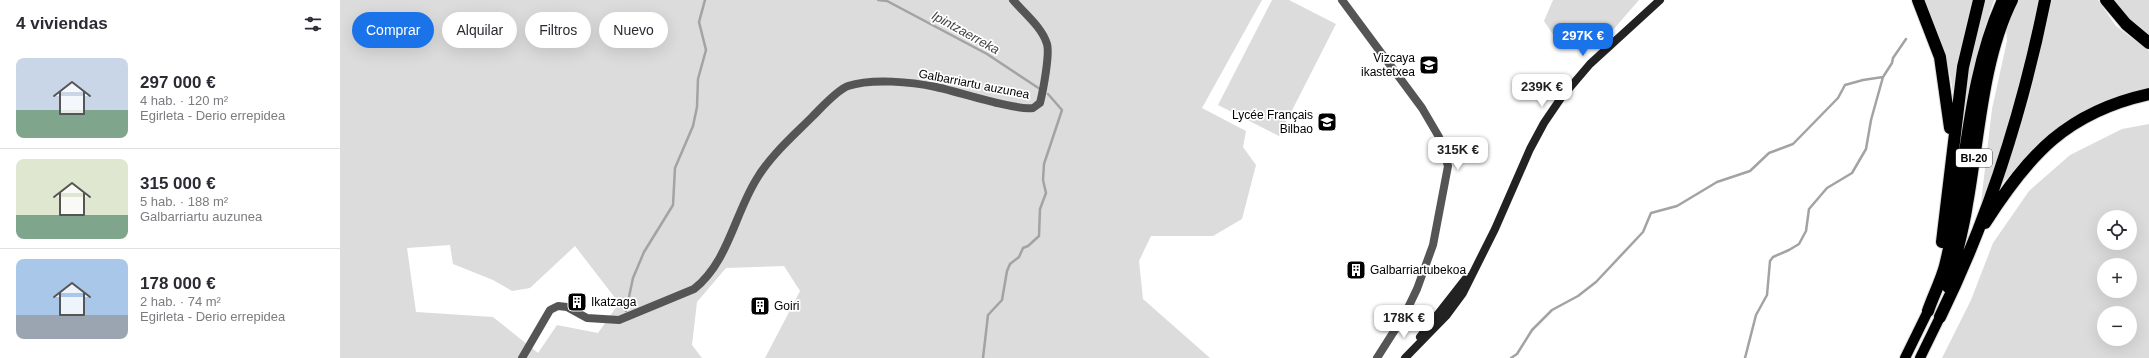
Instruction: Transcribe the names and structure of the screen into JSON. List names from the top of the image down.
{
  "streets": {
    "highway": ["BI-20"],
    "street": ["Galbarriartu auzunea"]
  },
  "water": ["Ipintzaerreka"],
  "places": {
    "school or university": ["Vizcaya ikastetxea", "Lycée Français Bilbao"],
    "building": ["Galbarriartubekoa", "Ikatzaga", "Goiri"]
  },
  "page": {
    "heading": "4 viviendas",
    "chip": [
      "Comprar",
      "Alquilar",
      "Filtros",
      "Nuevo"
    ],
    "price": [
      "297K €",
      "239K €",
      "315K €",
      "178K €"
    ],
    "list": [
      {
        "name": "297 000 €",
        "note": "4 hab. · 120 m² · Egirleta - Derio errepidea"
      },
      {
        "name": "315 000 €",
        "note": "5 hab. · 188 m² · Galbarriartu auzunea"
      },
      {
        "name": "178 000 €",
        "note": "2 hab. · 74 m² · Egirleta - Derio errepidea"
      }
    ],
    "map_buttons": ["+", "−"]
  }
}
